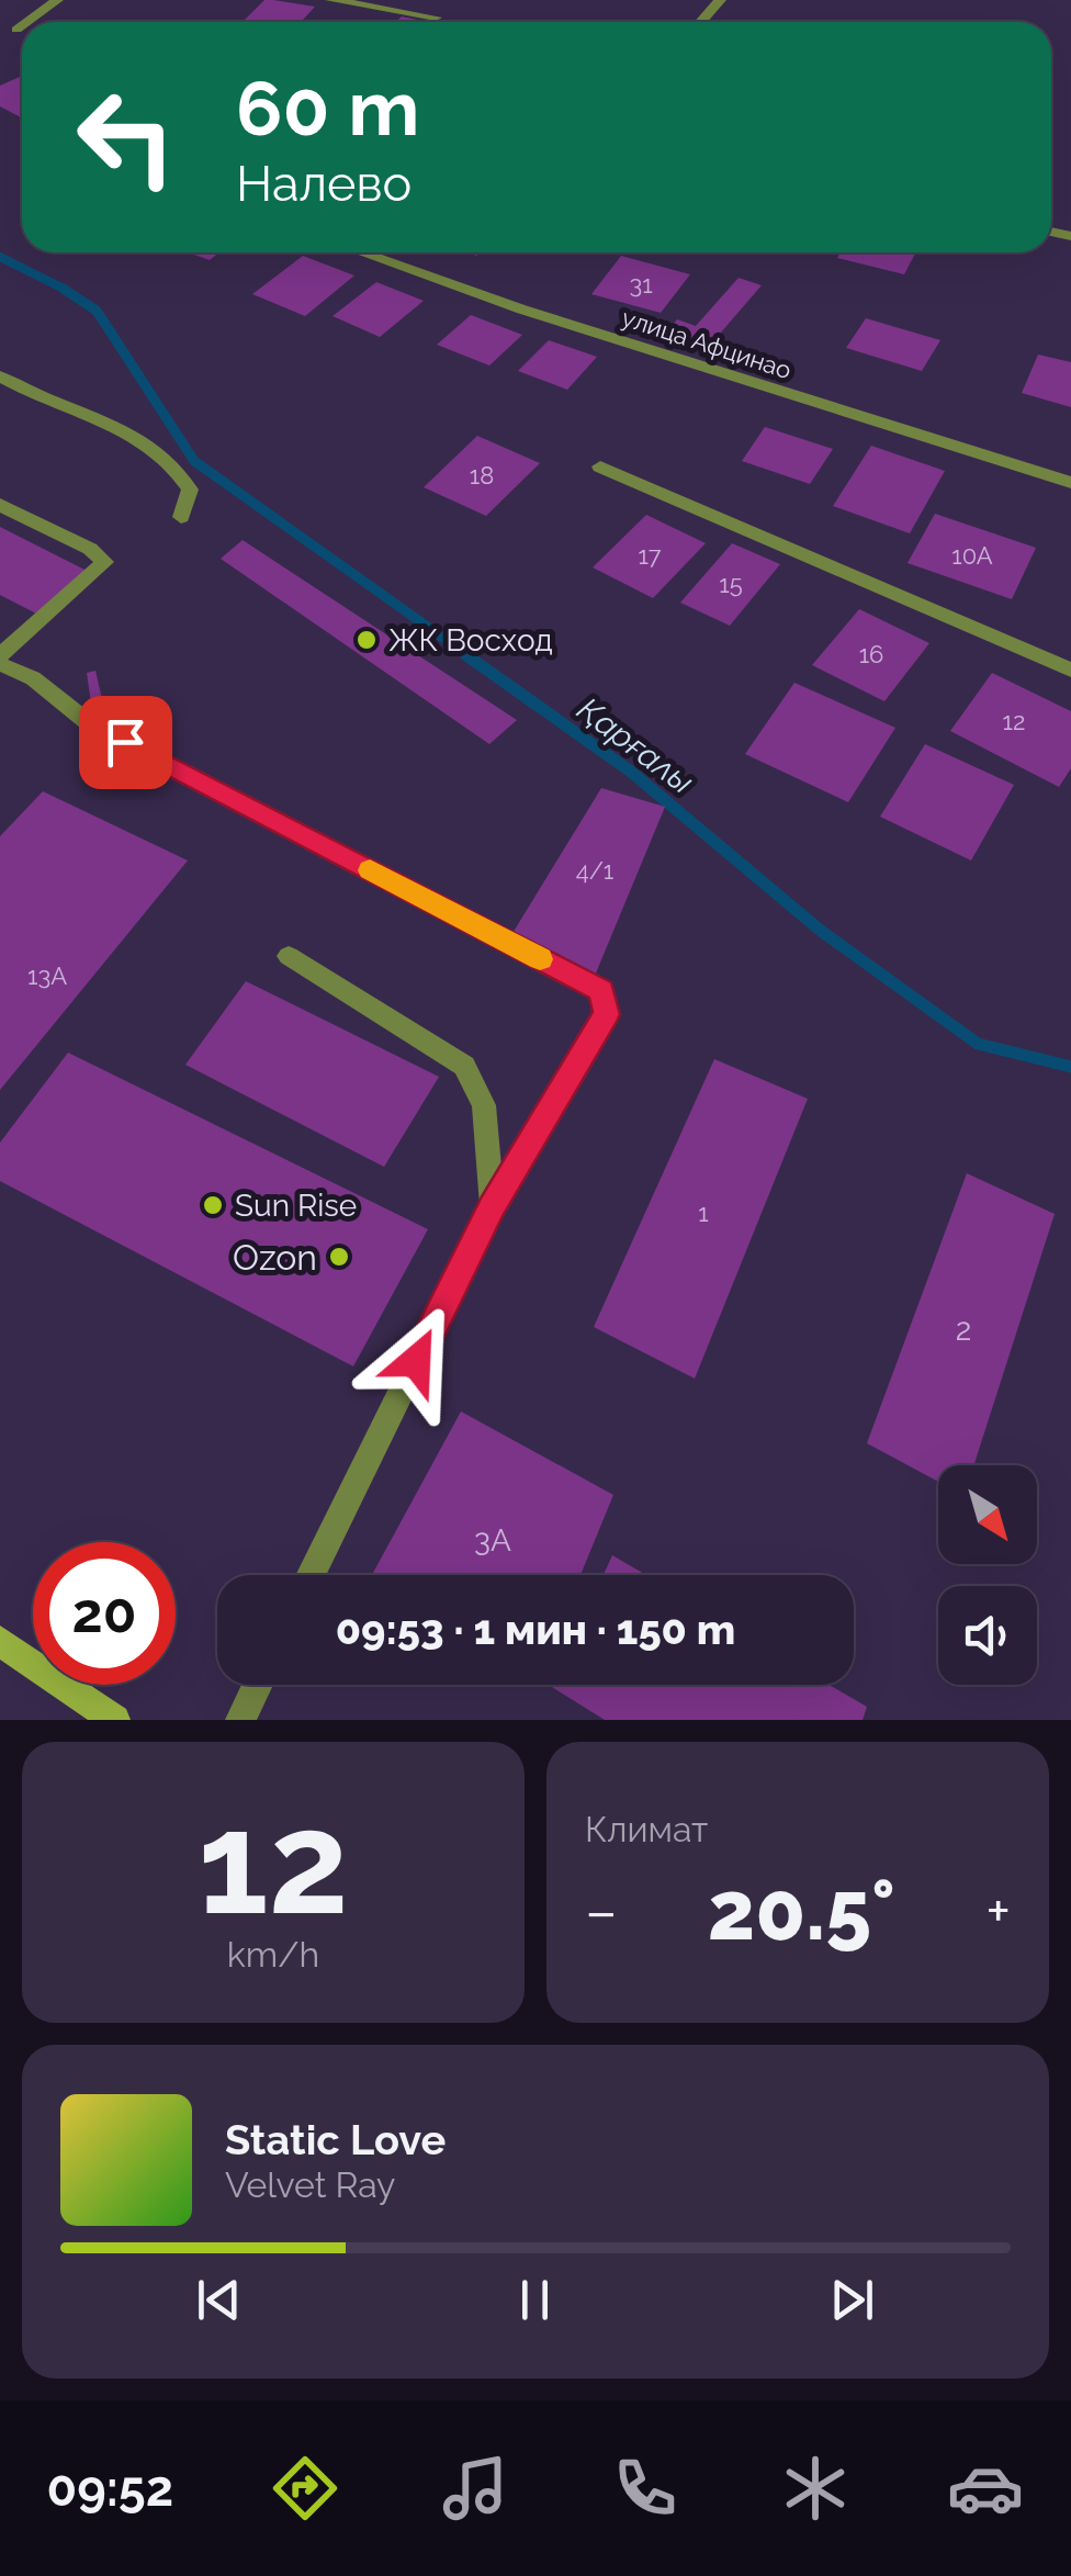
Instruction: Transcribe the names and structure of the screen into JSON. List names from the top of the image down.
{
  "streets": {
    "street": ["улица Афцинао"]
  },
  "water": ["Қарғалы"],
  "places": ["ЖК Восход", "Sun Rise", "Ozon"],
  "house_numbers": [
    "31",
    "18",
    "17",
    "10А",
    "15",
    "16",
    "12",
    "4/1",
    "13А",
    "1",
    "2",
    "3А"
  ],
  "north": "bottom right",
  "page": {
    "turn": ["60 m", "Налево"],
    "limit": "20",
    "trip": "09:53 · 1 мин · 150 m",
    "tile": [
      ["12", "km/h"],
      "Климат"
    ],
    "heat": ["−", "20.5°", "+"],
    "song": ["Static Love", "Velvet Ray"],
    "tabs": "09:52"
  }
}
